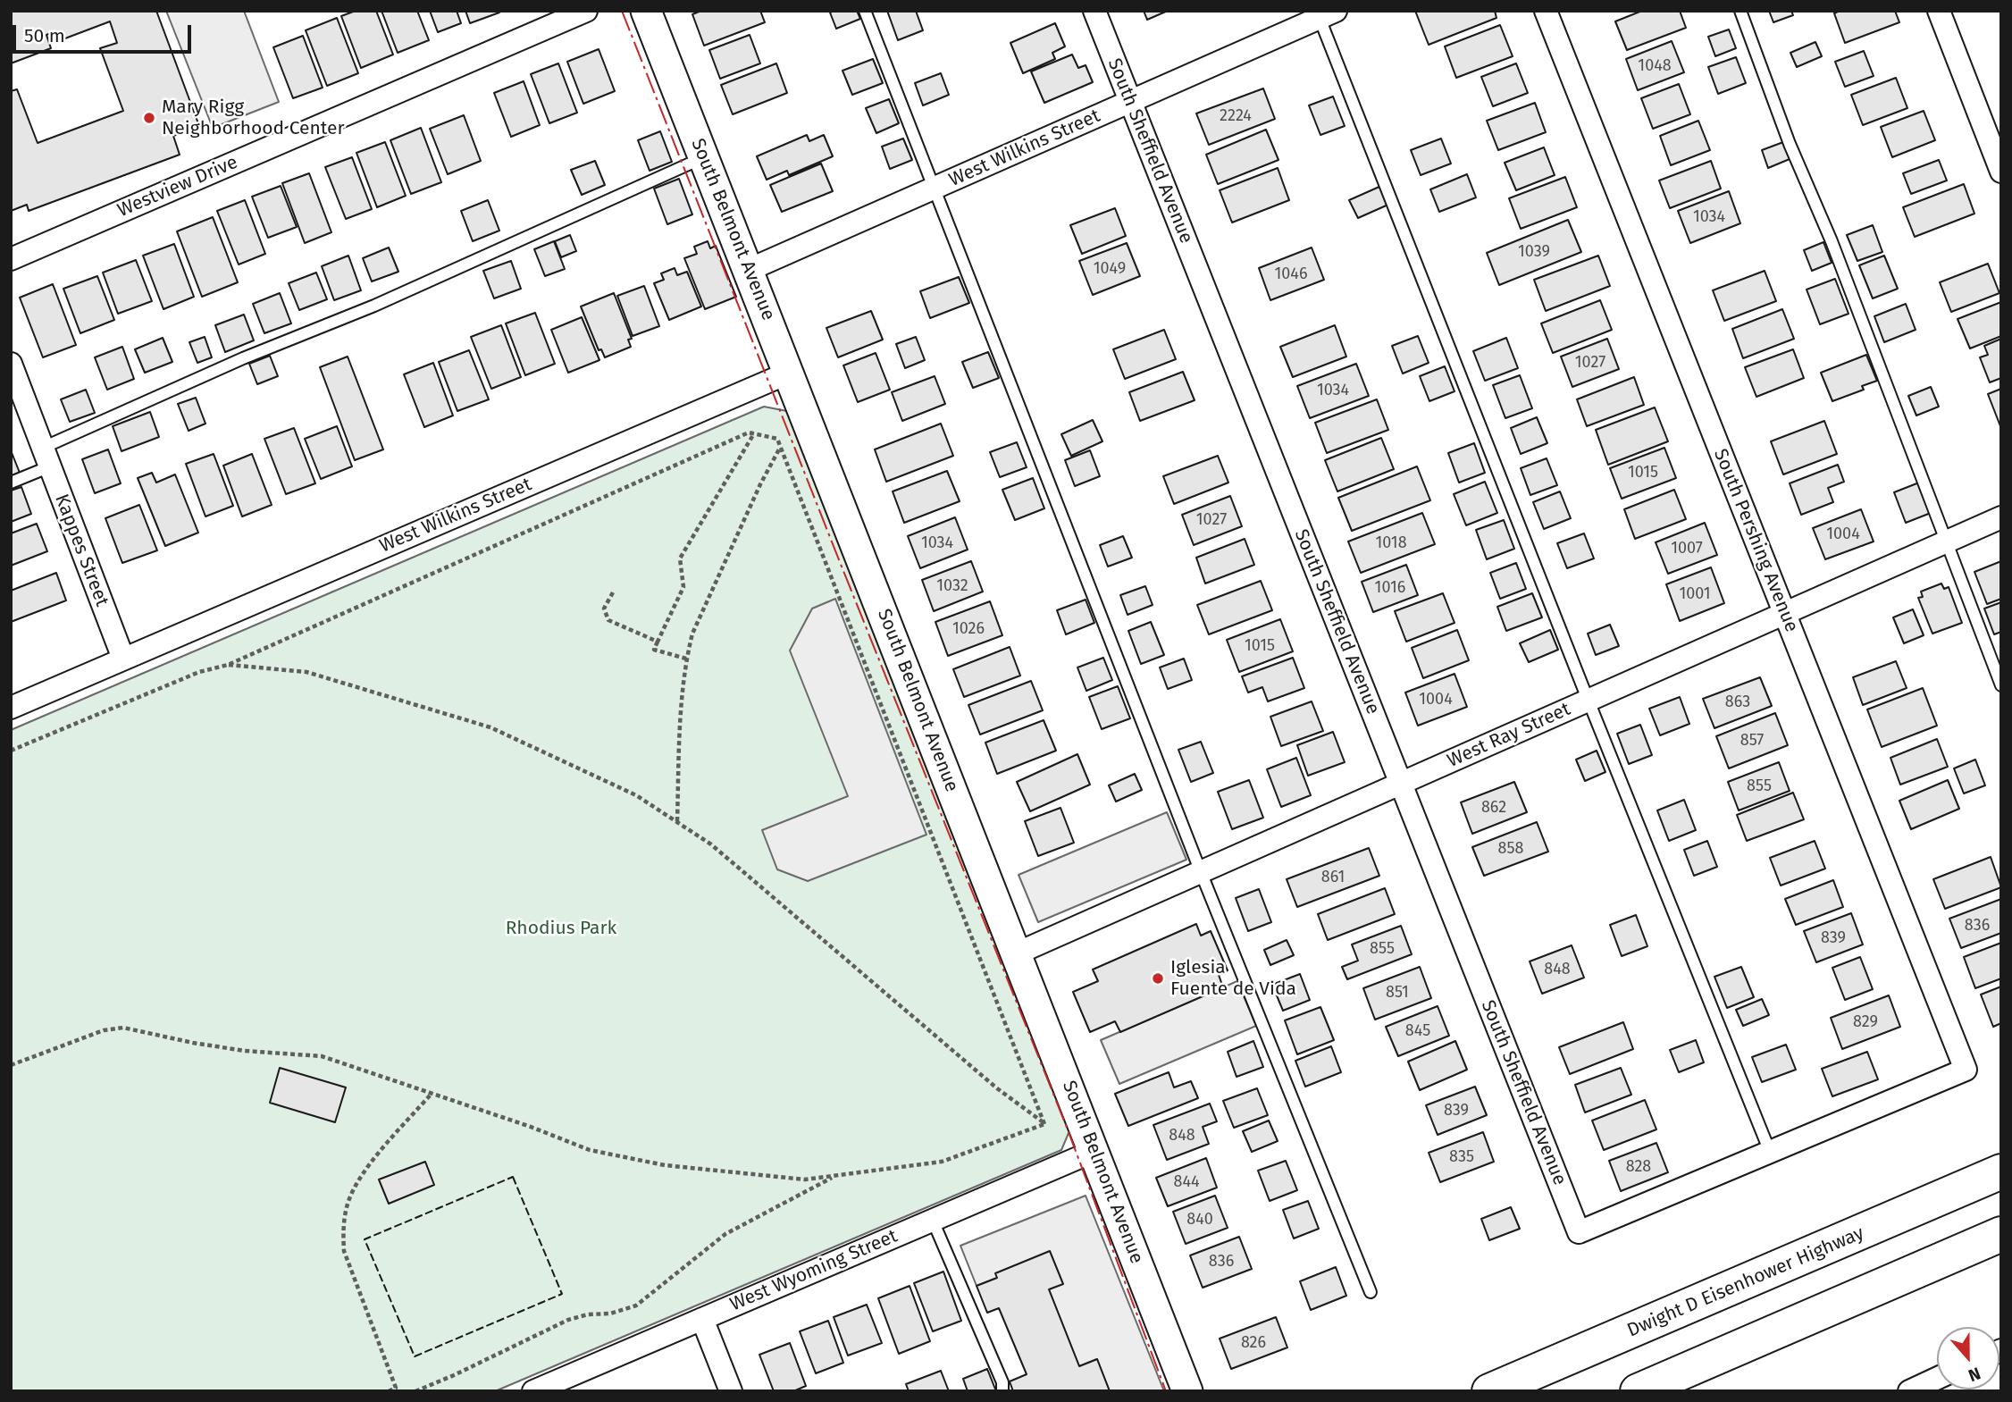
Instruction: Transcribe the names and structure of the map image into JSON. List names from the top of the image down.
{
  "streets": {
    "highway": ["Dwight D Eisenhower Highway"],
    "main road": ["South Belmont Avenue"],
    "street": [
      "West Wilkins Street",
      "South Sheffield Avenue",
      "Westview Drive",
      "South Pershing Avenue",
      "Kappes Street",
      "West Ray Street",
      "West Wyoming Street"
    ]
  },
  "crossings": [
    ["West Wilkins Street", "South Sheffield Avenue"],
    ["West Wilkins Street", "South Belmont Avenue"],
    ["West Wilkins Street", "Kappes Street"],
    ["South Sheffield Avenue", "South Pershing Avenue"],
    ["South Sheffield Avenue", "West Ray Street"],
    ["South Belmont Avenue", "West Ray Street"],
    ["South Belmont Avenue", "West Wyoming Street"],
    ["South Pershing Avenue", "West Ray Street"]
  ],
  "parks": ["Rhodius Park"],
  "places": ["Mary Rigg Neighborhood Center", "Iglesia Fuente de Vida"],
  "house_numbers": [
    "1048",
    "2224",
    "1034",
    "1039",
    "1049",
    "1046",
    "1027",
    "1034",
    "1015",
    "1027",
    "1004",
    "1034",
    "1018",
    "1007",
    "1032",
    "1016",
    "1001",
    "1026",
    "1015",
    "1004",
    "863",
    "857",
    "855",
    "862",
    "858",
    "861",
    "836",
    "839",
    "855",
    "848",
    "851",
    "829",
    "845",
    "839",
    "848",
    "835",
    "828",
    "844",
    "840",
    "836",
    "826"
  ],
  "scale_bar": "50 m",
  "north": "bottom"
}
